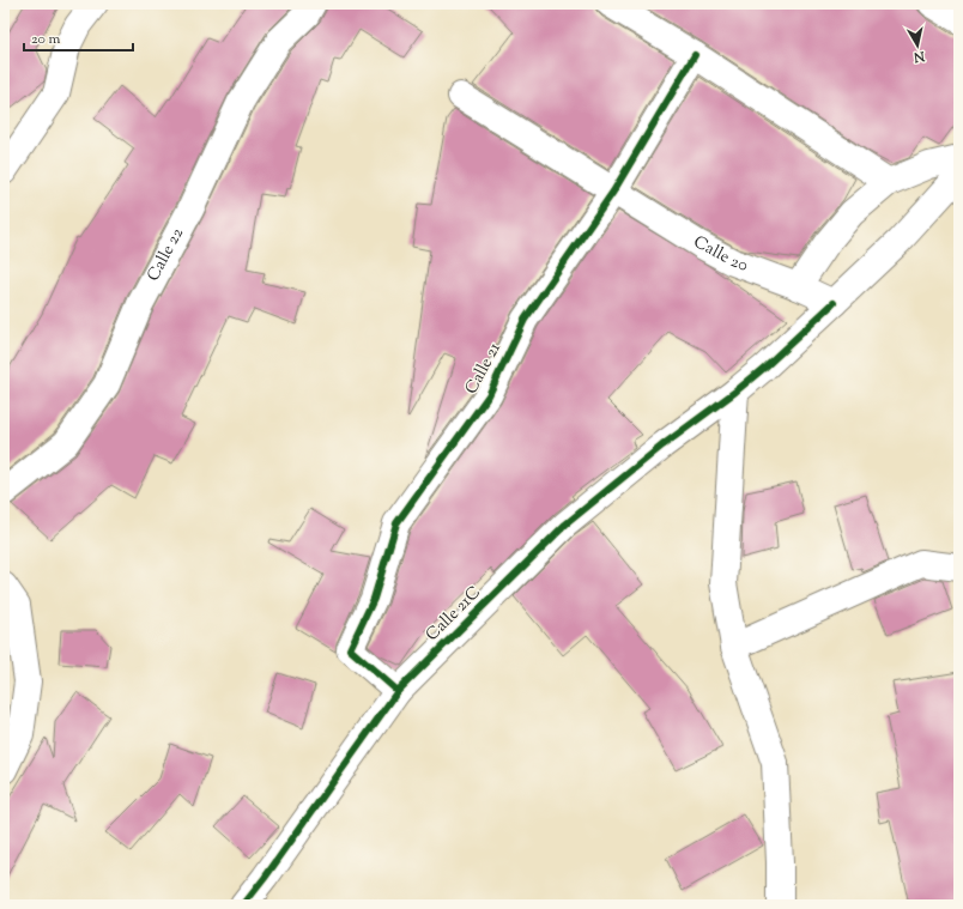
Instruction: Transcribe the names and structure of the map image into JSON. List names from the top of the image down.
{
  "streets": {
    "street": [
      "Calle 20",
      "Calle 22",
      "Calle 21",
      "Calle 21C"
    ]
  },
  "crossings": [
    ["Calle 20", "Calle 21"],
    ["Calle 20", "Calle 21C"],
    ["Calle 21", "Calle 21C"]
  ],
  "scale_bar": "20 m",
  "north": "bottom"
}
